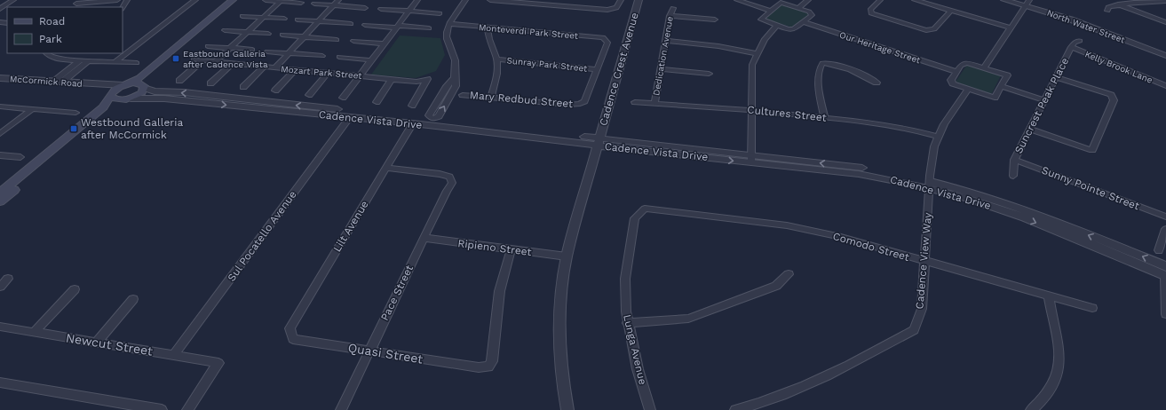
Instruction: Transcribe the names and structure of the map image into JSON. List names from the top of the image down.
{
  "streets": {
    "street": [
      "North Water Street",
      "Monteverdi Park Street",
      "Our Heritage Street",
      "Dedication Avenue",
      "Sunray Park Street",
      "Kelly Brook Lane",
      "Cadence Crest Avenue",
      "Mozart Park Street",
      "McCormick Road",
      "Mary Redbud Street",
      "Suncrest Peak Place",
      "Cultures Street",
      "Cadence Vista Drive",
      "Sunny Pointe Street",
      "Lilt Avenue",
      "Sul Pocatello Avenue",
      "Comodo Street",
      "Ripieno Street",
      "Cadence View Way",
      "Pace Street",
      "Newcut Street",
      "Lunga Avenue",
      "Quasi Street"
    ]
  },
  "crossings": [
    ["Monteverdi Park Street", "Sunray Park Street"],
    ["Monteverdi Park Street", "Mary Redbud Street"],
    ["Dedication Avenue", "Cultures Street"],
    ["Sunray Park Street", "Mary Redbud Street"],
    ["Kelly Brook Lane", "Suncrest Peak Place"],
    ["Cadence Crest Avenue", "Cadence Vista Drive"],
    ["Cadence Crest Avenue", "Ripieno Street"],
    ["Suncrest Peak Place", "Sunny Pointe Street"],
    ["Cultures Street", "Cadence View Way"],
    ["Cadence Vista Drive", "Lilt Avenue"],
    ["Cadence Vista Drive", "Sul Pocatello Avenue"],
    ["Cadence Vista Drive", "Cadence View Way"],
    ["Lilt Avenue", "Pace Street"],
    ["Lilt Avenue", "Quasi Street"],
    ["Sul Pocatello Avenue", "Newcut Street"],
    ["Comodo Street", "Cadence View Way"],
    ["Comodo Street", "Lunga Avenue"],
    ["Ripieno Street", "Pace Street"],
    ["Ripieno Street", "Quasi Street"],
    ["Pace Street", "Quasi Street"]
  ],
  "places": {
    "transit": ["Eastbound Galleria after Cadence Vista", "Westbound Galleria after McCormick"]
  },
  "legend": ["Road", "Park"]
}
